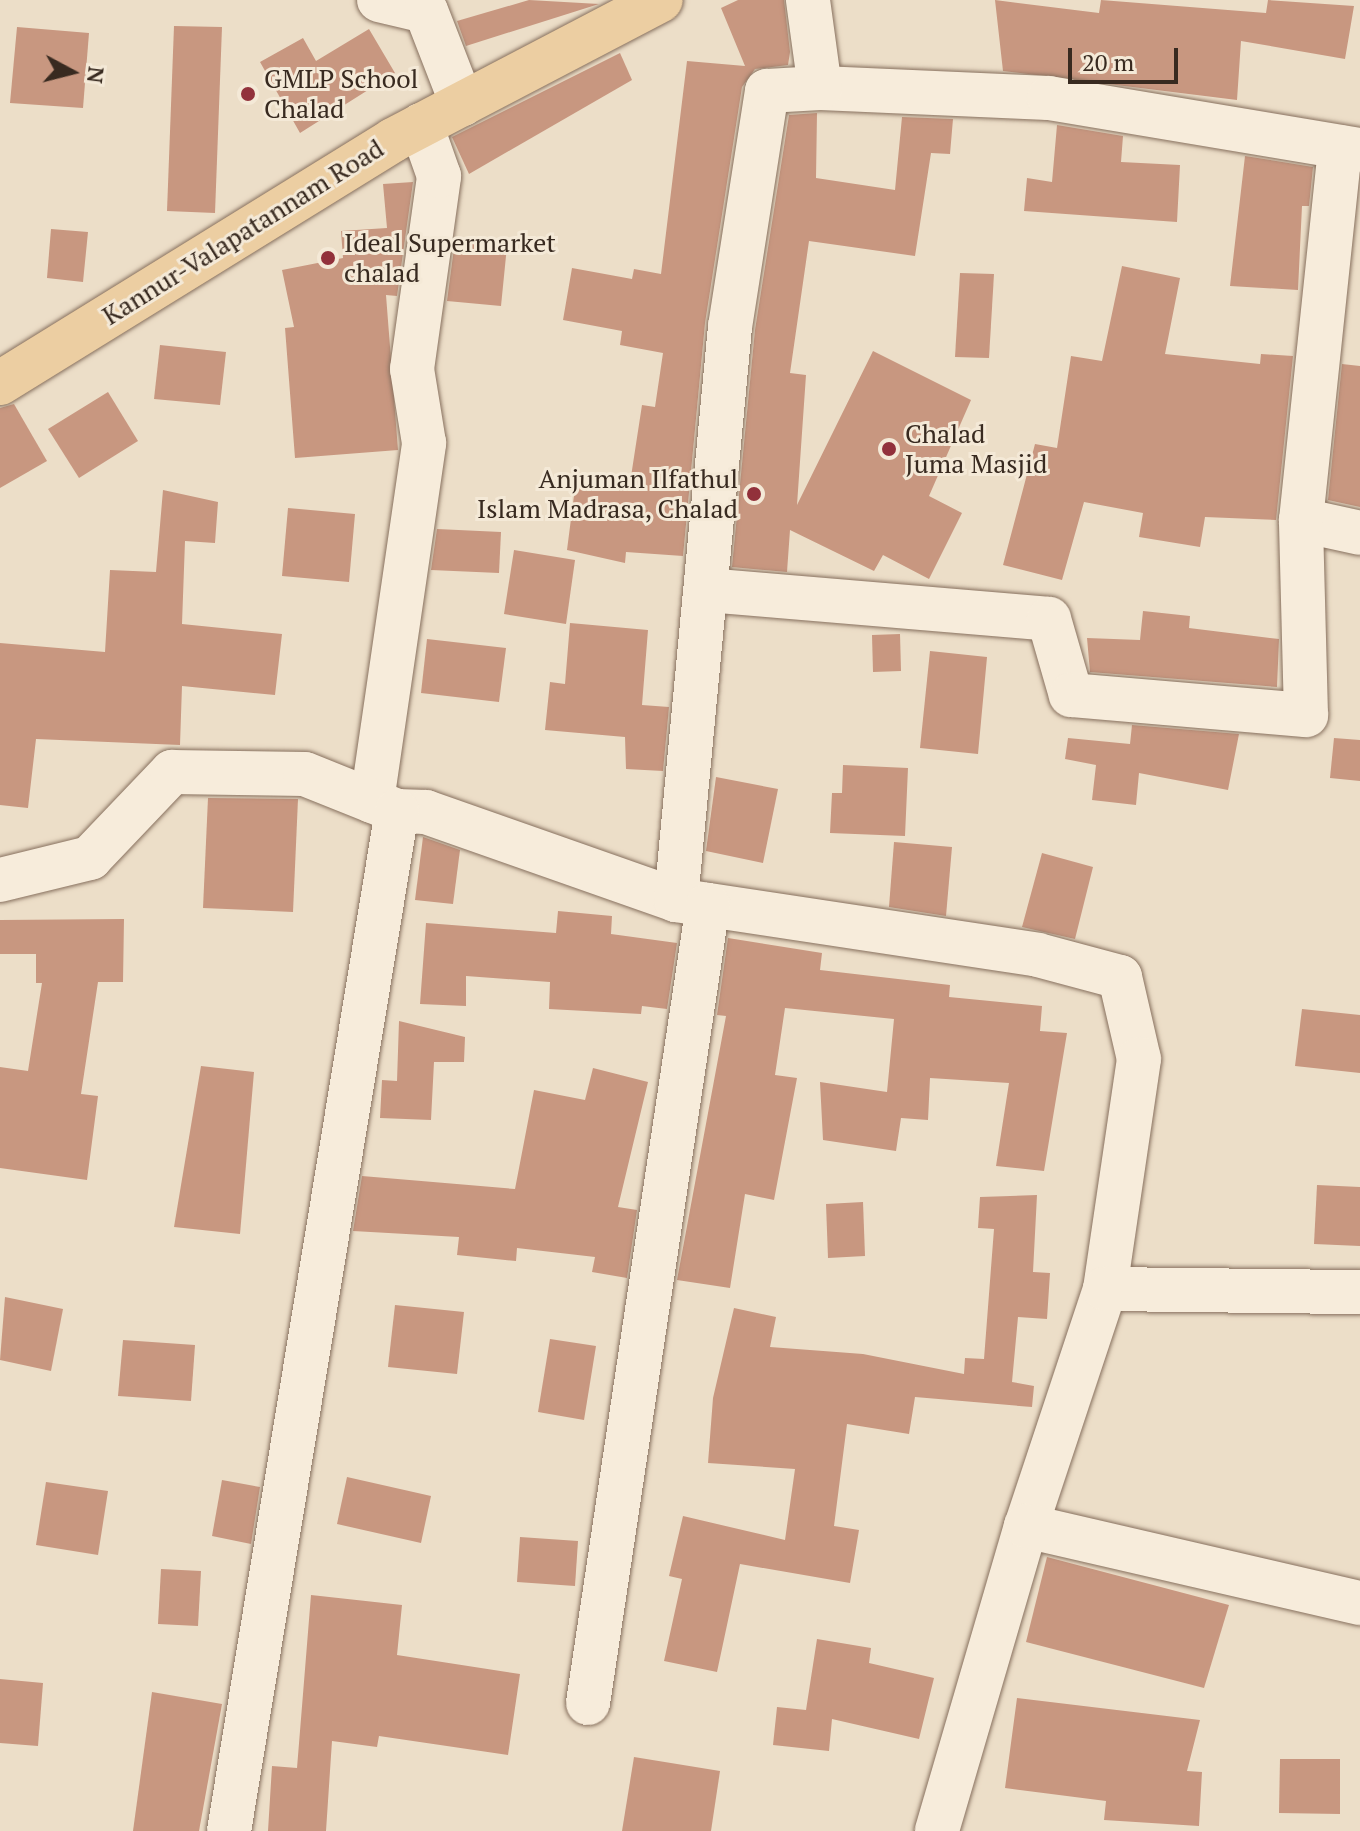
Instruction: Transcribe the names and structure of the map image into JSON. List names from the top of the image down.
{
  "streets": {
    "main road": ["Kannur-Valapatannam Road"]
  },
  "places": [
    "GMLP School Chalad",
    "Ideal Supermarket chalad",
    "Chalad Juma Masjid",
    "Anjuman Ilfathul Islam Madrasa, Chalad"
  ],
  "scale_bar": "20 m",
  "north": "right"
}
